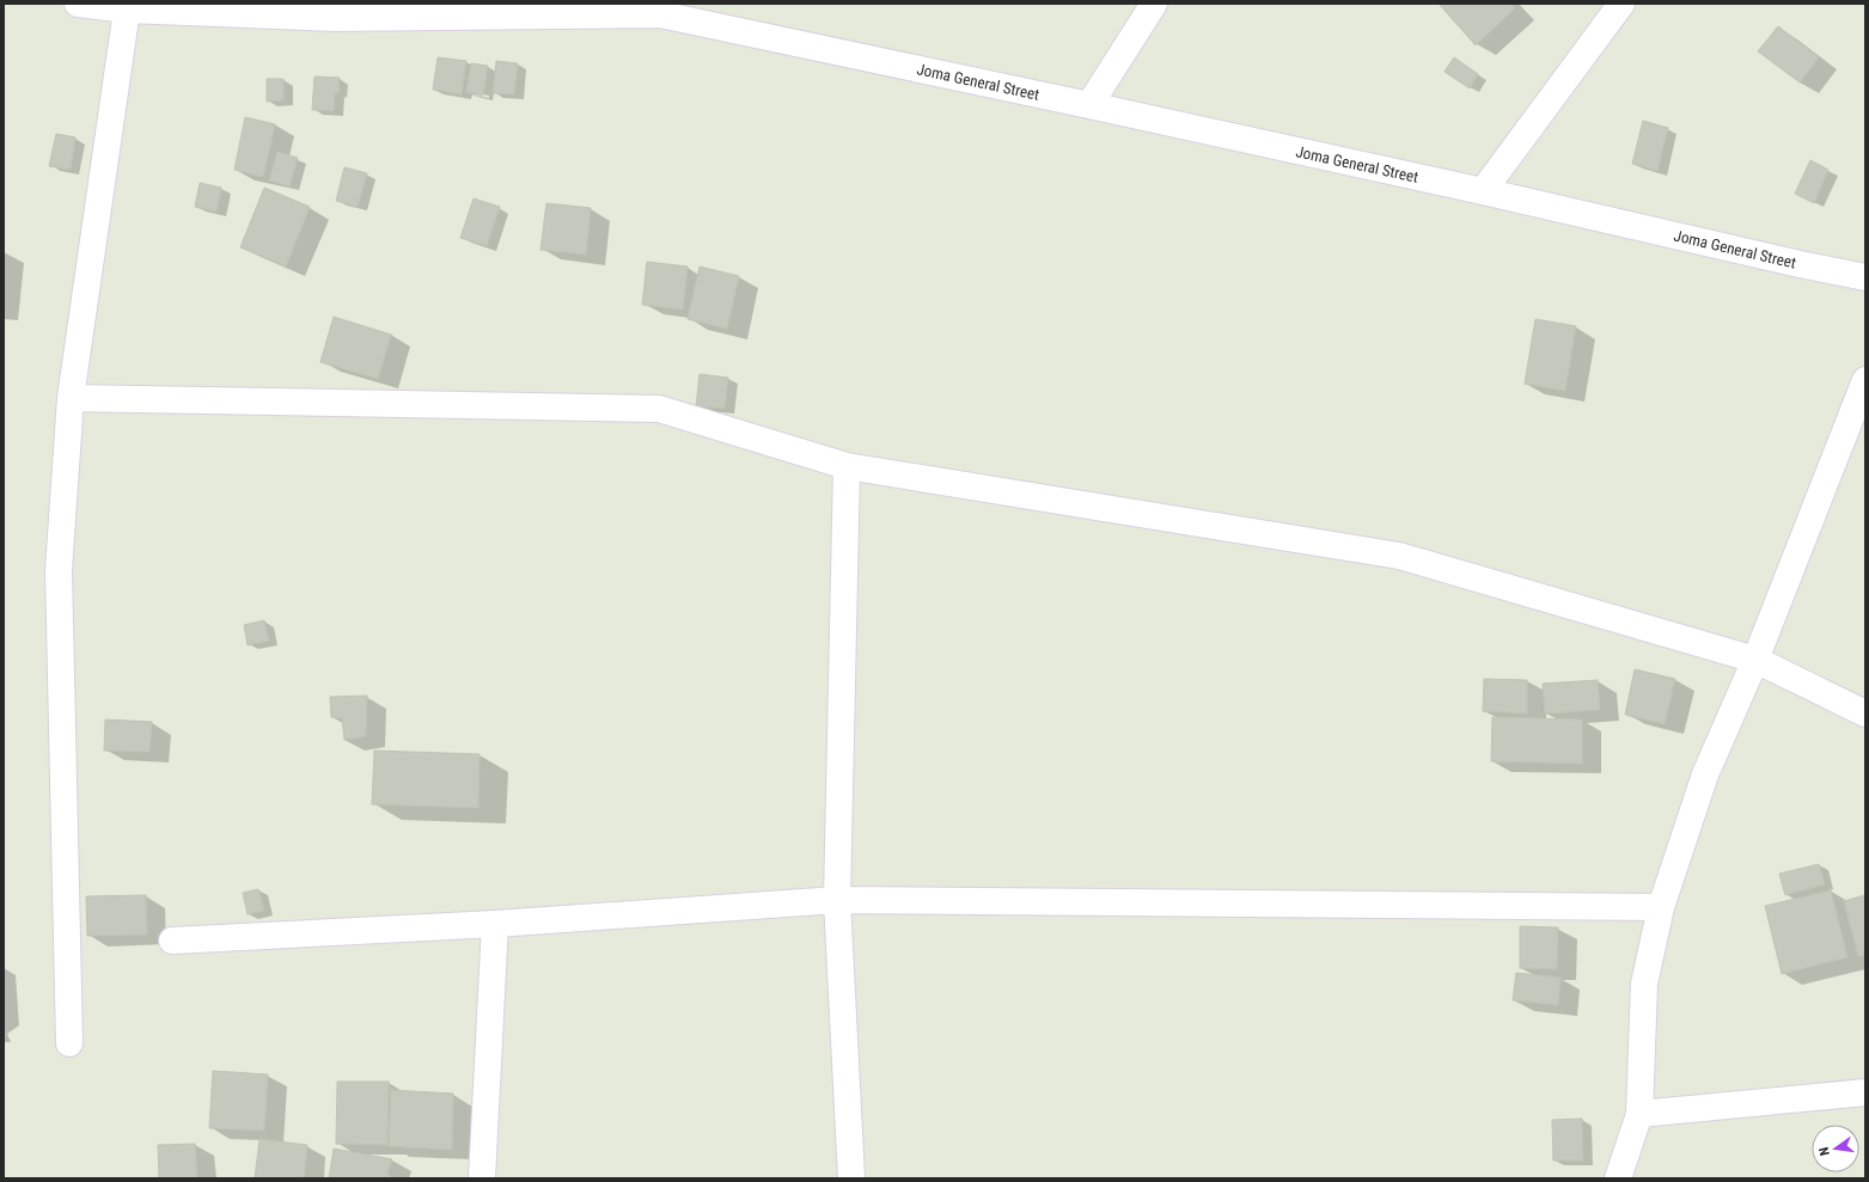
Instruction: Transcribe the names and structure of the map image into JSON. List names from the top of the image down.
{
  "streets": {
    "street": ["Joma General Street"]
  },
  "north": "left"
}
